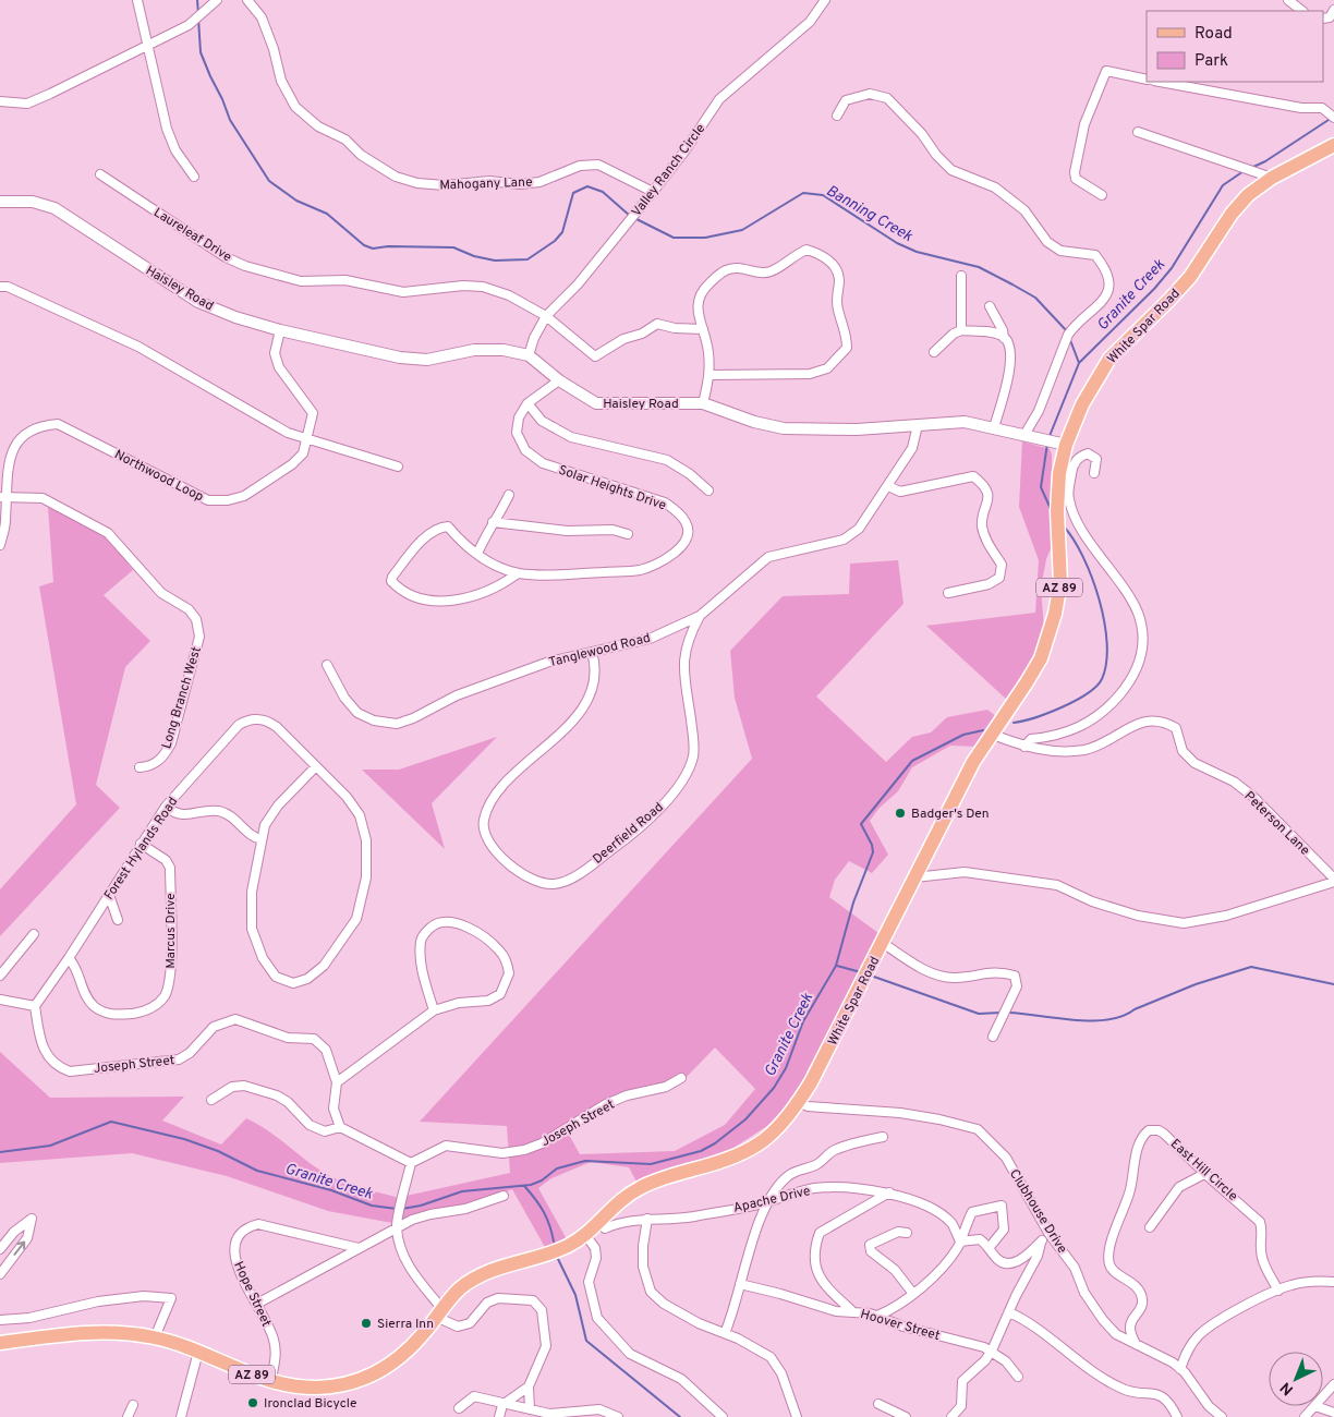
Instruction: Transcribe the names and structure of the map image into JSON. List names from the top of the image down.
{
  "streets": {
    "main road": ["White Spar Road", "AZ 89"],
    "street": [
      "Valley Ranch Circle",
      "Mahogany Lane",
      "Laureleaf Drive",
      "Haisley Road",
      "Northwood Loop",
      "Solar Heights Drive",
      "Tanglewood Road",
      "Long Branch West",
      "Peterson Lane",
      "Deerfield Road",
      "Forest Hylands Road",
      "Marcus Drive",
      "Joseph Street",
      "East Hill Circle",
      "Apache Drive",
      "Clubhouse Drive",
      "Hope Street",
      "Hoover Street"
    ]
  },
  "crossings": [
    ["Valley Ranch Circle", "Mahogany Lane"],
    ["Valley Ranch Circle", "Laureleaf Drive"],
    ["Valley Ranch Circle", "Haisley Road"],
    ["Haisley Road", "White Spar Road"],
    ["Haisley Road", "Northwood Loop"],
    ["Haisley Road", "Tanglewood Road"],
    ["White Spar Road", "Peterson Lane"],
    ["White Spar Road", "Apache Drive"],
    ["White Spar Road", "Clubhouse Drive"],
    ["White Spar Road", "Hope Street"],
    ["Northwood Loop", "Long Branch West"],
    ["Tanglewood Road", "Deerfield Road"],
    ["Forest Hylands Road", "Marcus Drive"],
    ["Forest Hylands Road", "Joseph Street"],
    ["East Hill Circle", "Clubhouse Drive"],
    ["Apache Drive", "Hoover Street"]
  ],
  "water": ["Banning Creek", "Granite Creek"],
  "places": ["Badger's Den", "Sierra Inn", "Ironclad Bicycle"],
  "legend": ["Road", "Park"],
  "north": "bottom left"
}
